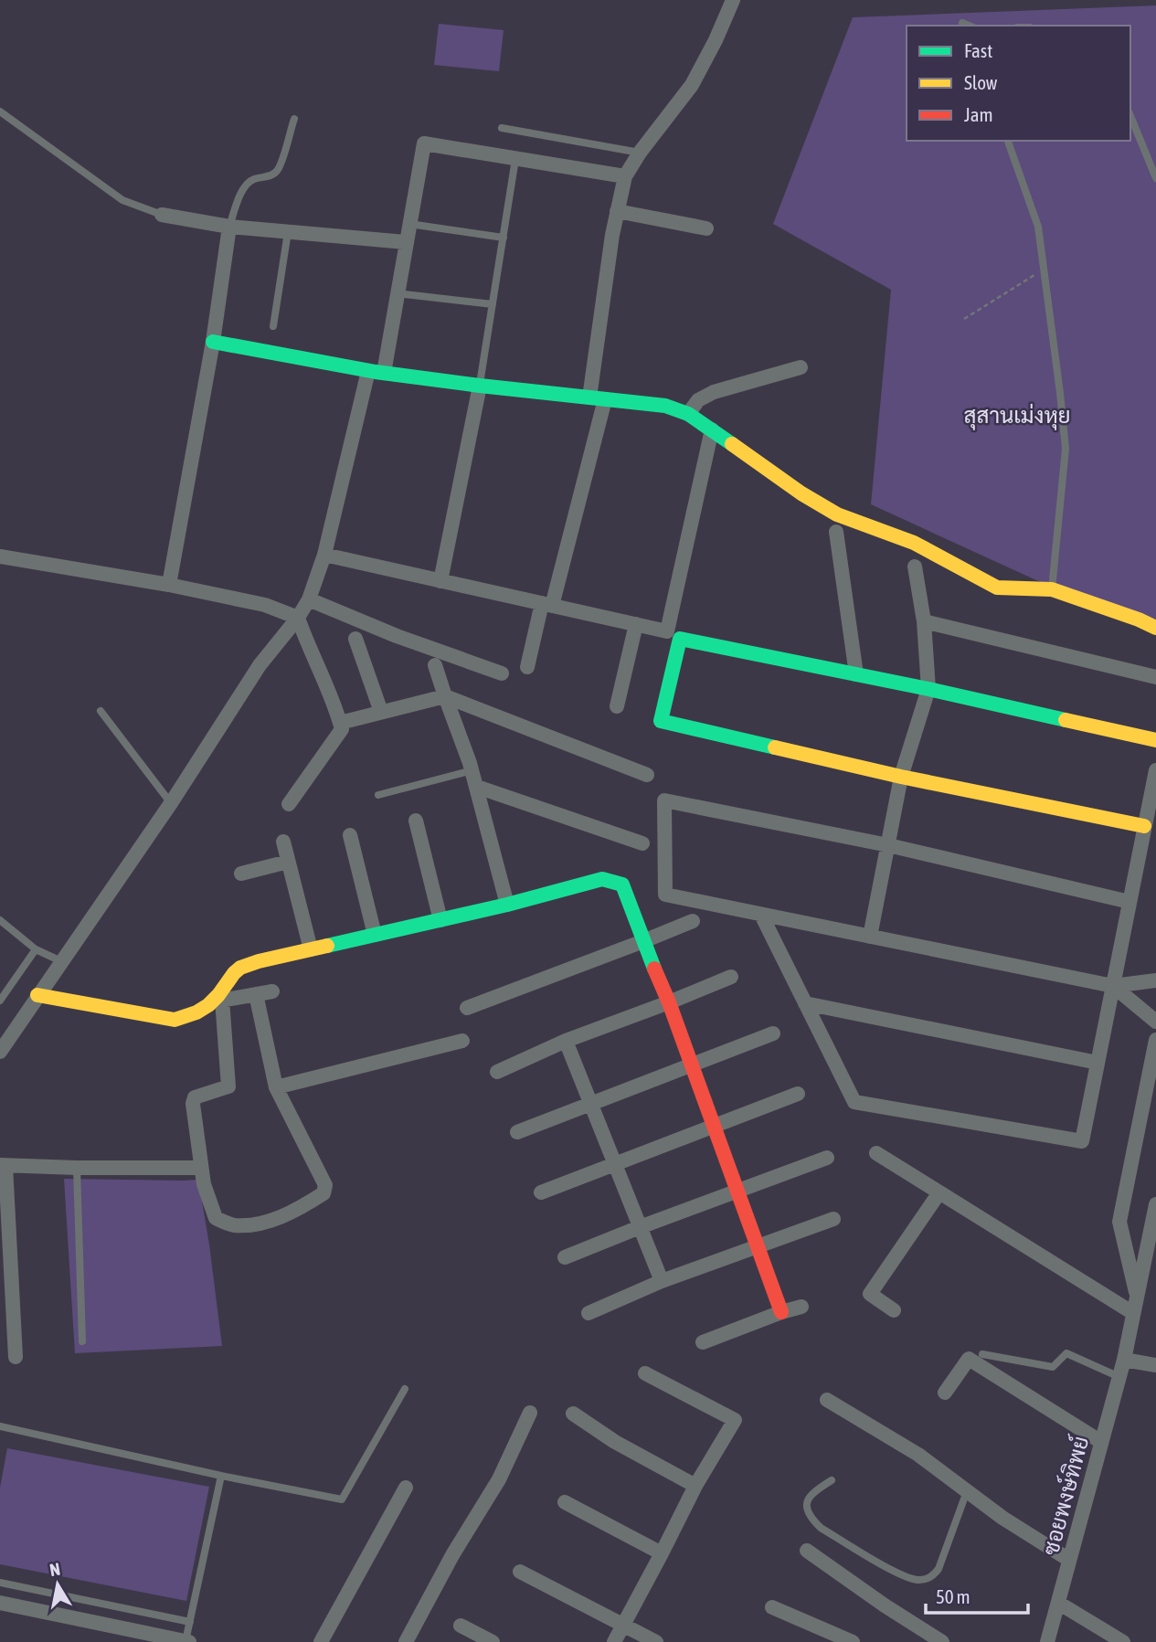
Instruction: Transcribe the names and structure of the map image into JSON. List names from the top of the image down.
{
  "streets": {
    "street": ["ซอยพงษ์ทิพย์"]
  },
  "parks": ["สุสานเม่งหุย"],
  "legend": ["Fast", "Slow", "Jam"],
  "scale_bar": "50 m",
  "north": "top"
}
